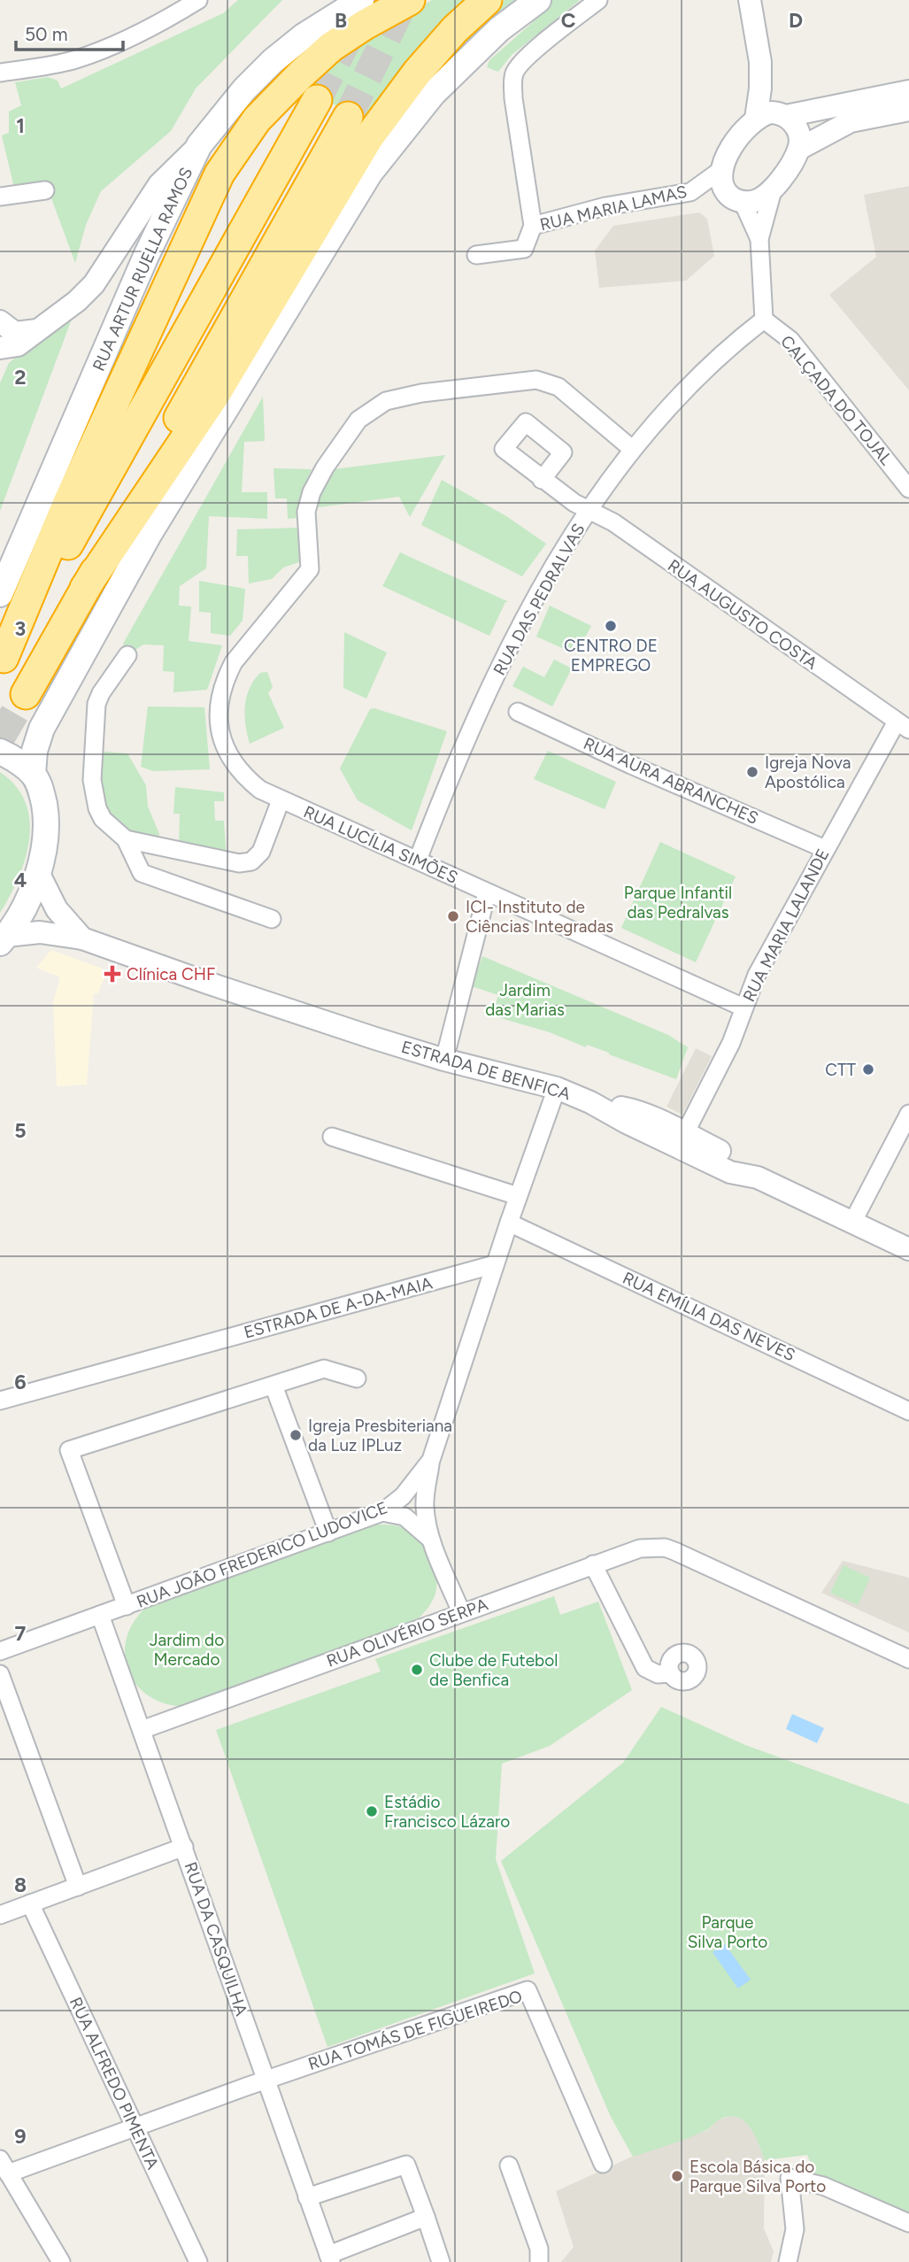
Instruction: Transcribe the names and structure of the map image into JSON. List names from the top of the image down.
{
  "streets": {
    "main road": ["RUA ARTUR RUELLA RAMOS"],
    "street": [
      "RUA MARIA LAMAS",
      "CALÇADA DO TOJAL",
      "RUA DAS PEDRALVAS",
      "RUA AUGUSTO COSTA",
      "RUA AURA ABRANCHES",
      "RUA LUCÍLIA SIMÕES",
      "RUA MARIA LALANDE",
      "ESTRADA DE BENFICA",
      "ESTRADA DE A-DA-MAIA",
      "RUA EMÍLIA DAS NEVES",
      "RUA JOÃO FREDERICO LUDOVICE",
      "RUA OLIVÉRIO SERPA",
      "RUA DA CASQUILHA",
      "RUA TOMÁS DE FIGUEIREDO",
      "RUA ALFREDO PIMENTA"
    ]
  },
  "crossings": [
    ["CALÇADA DO TOJAL", "RUA DAS PEDRALVAS"],
    ["RUA DAS PEDRALVAS", "RUA AUGUSTO COSTA"],
    ["RUA DAS PEDRALVAS", "RUA LUCÍLIA SIMÕES"],
    ["RUA AUGUSTO COSTA", "RUA MARIA LALANDE"],
    ["RUA AURA ABRANCHES", "RUA MARIA LALANDE"],
    ["RUA LUCÍLIA SIMÕES", "RUA MARIA LALANDE"],
    ["ESTRADA DE A-DA-MAIA", "RUA JOÃO FREDERICO LUDOVICE"],
    ["RUA JOÃO FREDERICO LUDOVICE", "RUA DA CASQUILHA"],
    ["RUA OLIVÉRIO SERPA", "RUA DA CASQUILHA"],
    ["RUA DA CASQUILHA", "RUA TOMÁS DE FIGUEIREDO"]
  ],
  "parks": [
    "Parque Infantil das Pedralvas",
    "Jardim das Marias",
    "Jardim do Mercado",
    "Parque Silva Porto"
  ],
  "places": {
    "other": [
      "CENTRO DE EMPREGO",
      "Igreja Nova Apostólica",
      "ICI- Instituto de Ciências Integradas",
      "CTT",
      "Igreja Presbiteriana da Luz IPLuz",
      "Clube de Futebol de Benfica",
      "Estádio Francisco Lázaro",
      "Escola Básica do Parque Silva Porto"
    ],
    "health": ["Clínica CHF"]
  },
  "scale_bar": "50 m",
  "grid": {
    "columns": ["B", "C", "D"],
    "rows": [
      "1",
      "2",
      "3",
      "4",
      "5",
      "6",
      "7",
      "8",
      "9"
    ]
  }
}
